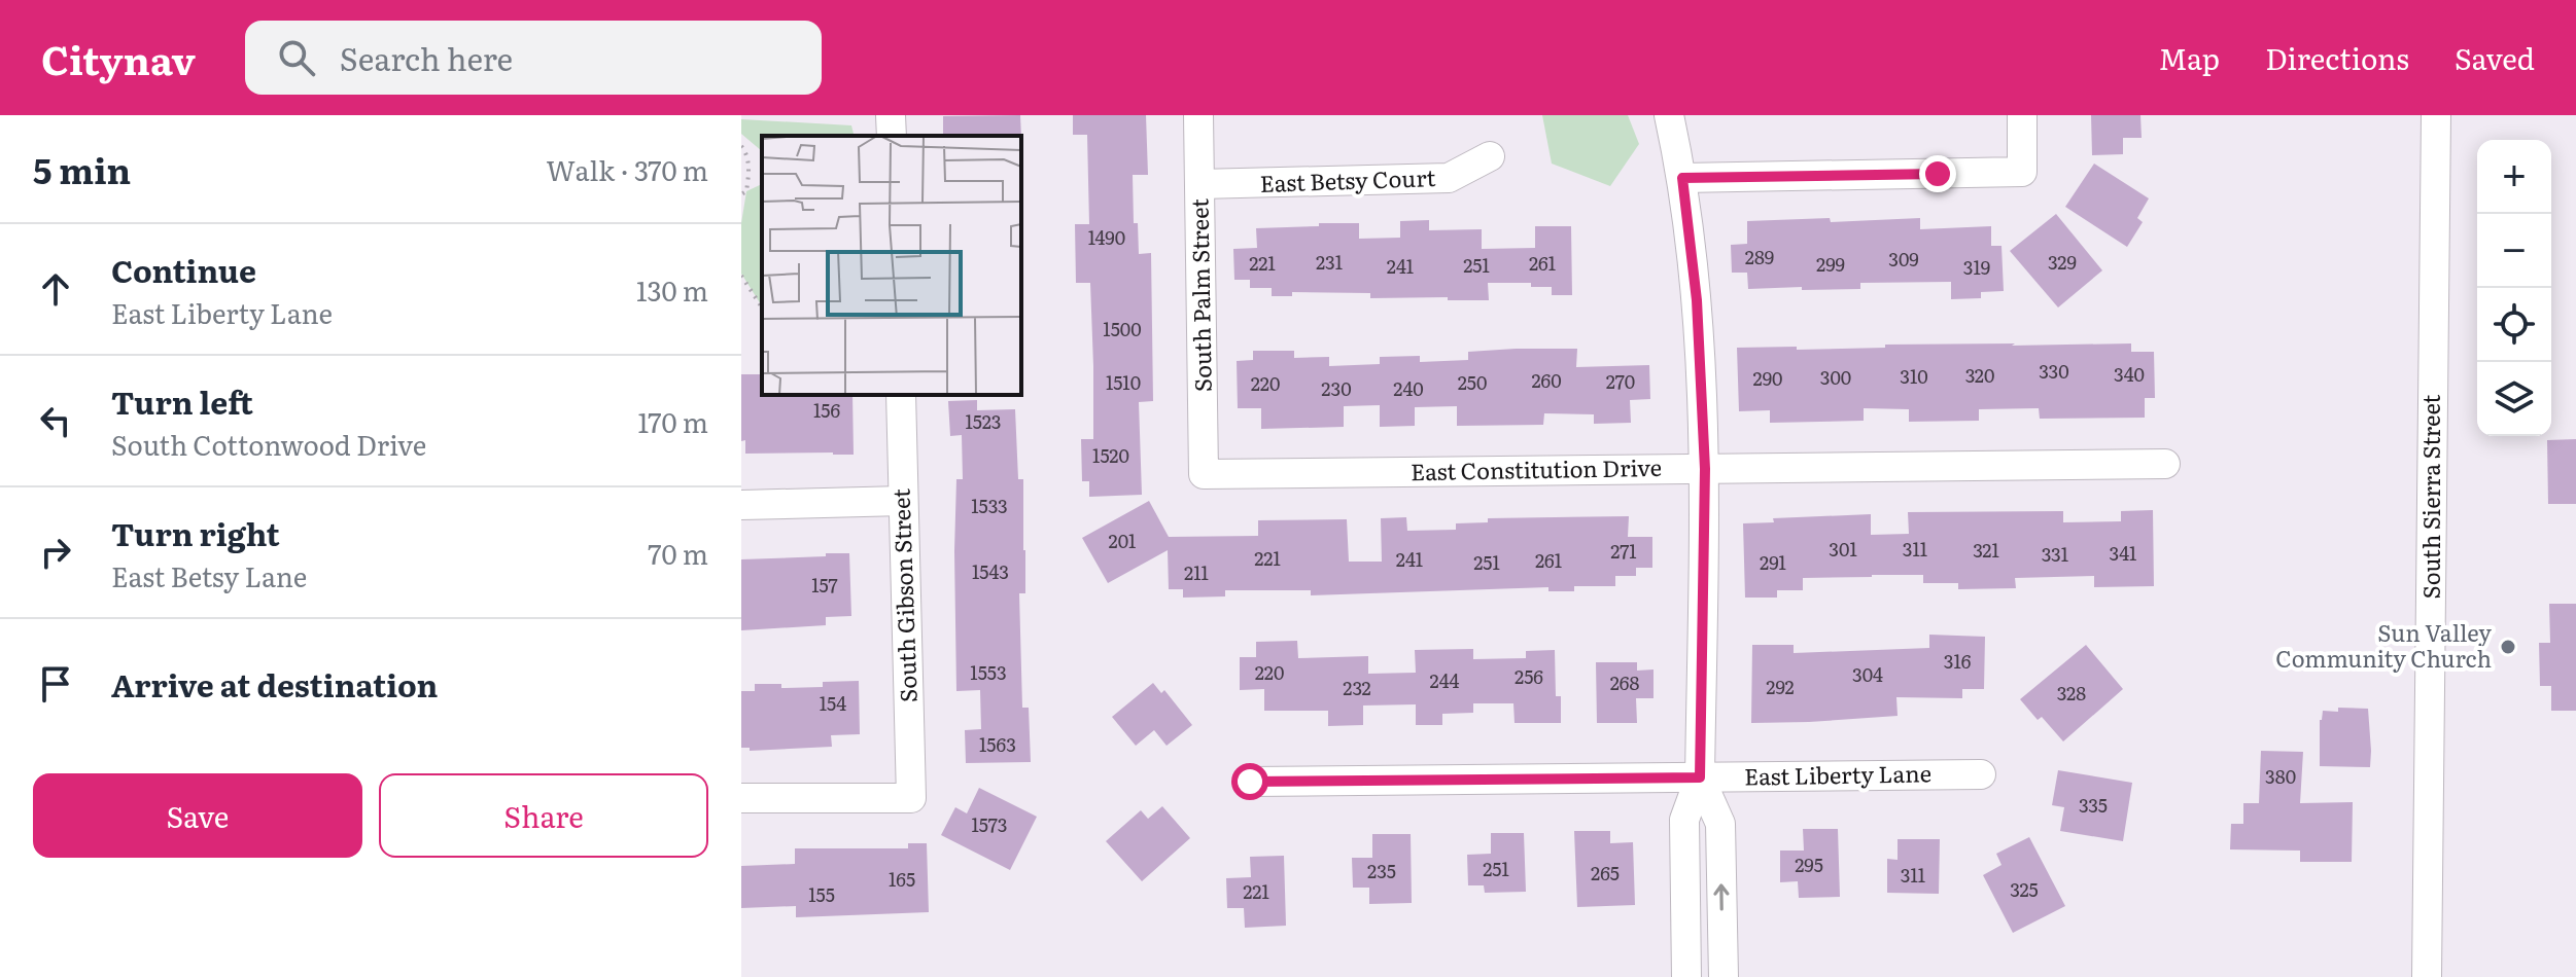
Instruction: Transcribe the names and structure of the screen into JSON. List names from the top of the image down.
{
  "streets": {
    "street": [
      "East Betsy Court",
      "South Palm Street",
      "East Constitution Drive",
      "South Sierra Street",
      "South Gibson Street",
      "East Liberty Lane"
    ]
  },
  "crossings": [
    ["East Betsy Court", "South Palm Street"],
    ["South Palm Street", "East Constitution Drive"]
  ],
  "places": ["Sun Valley Community Church"],
  "house_numbers": [
    "1490",
    "289",
    "309",
    "231",
    "329",
    "221",
    "261",
    "299",
    "251",
    "241",
    "319",
    "1500",
    "330",
    "340",
    "320",
    "310",
    "300",
    "290",
    "260",
    "270",
    "1510",
    "250",
    "220",
    "230",
    "240",
    "156",
    "1523",
    "1520",
    "1533",
    "201",
    "301",
    "311",
    "321",
    "271",
    "341",
    "331",
    "221",
    "241",
    "261",
    "251",
    "291",
    "1543",
    "211",
    "157",
    "316",
    "1553",
    "220",
    "304",
    "256",
    "244",
    "268",
    "292",
    "232",
    "328",
    "154",
    "1563",
    "380",
    "335",
    "1573",
    "295",
    "251",
    "235",
    "265",
    "311",
    "165",
    "325",
    "221",
    "155"
  ],
  "page": {
    "header": "Citynav",
    "search": "Search here",
    "nav": ["Map", "Directions", "Saved"],
    "heading": ["5 min", "Walk · 370 m"],
    "map_buttons": ["+", "−"],
    "list": [
      ["Continue", "East Liberty Lane", "130 m"],
      ["Turn left", "South Cottonwood Drive", "170 m"],
      ["Turn right", "East Betsy Lane", "70 m"],
      "Arrive at destination"
    ],
    "buttons": ["Save", "Share"]
  }
}
